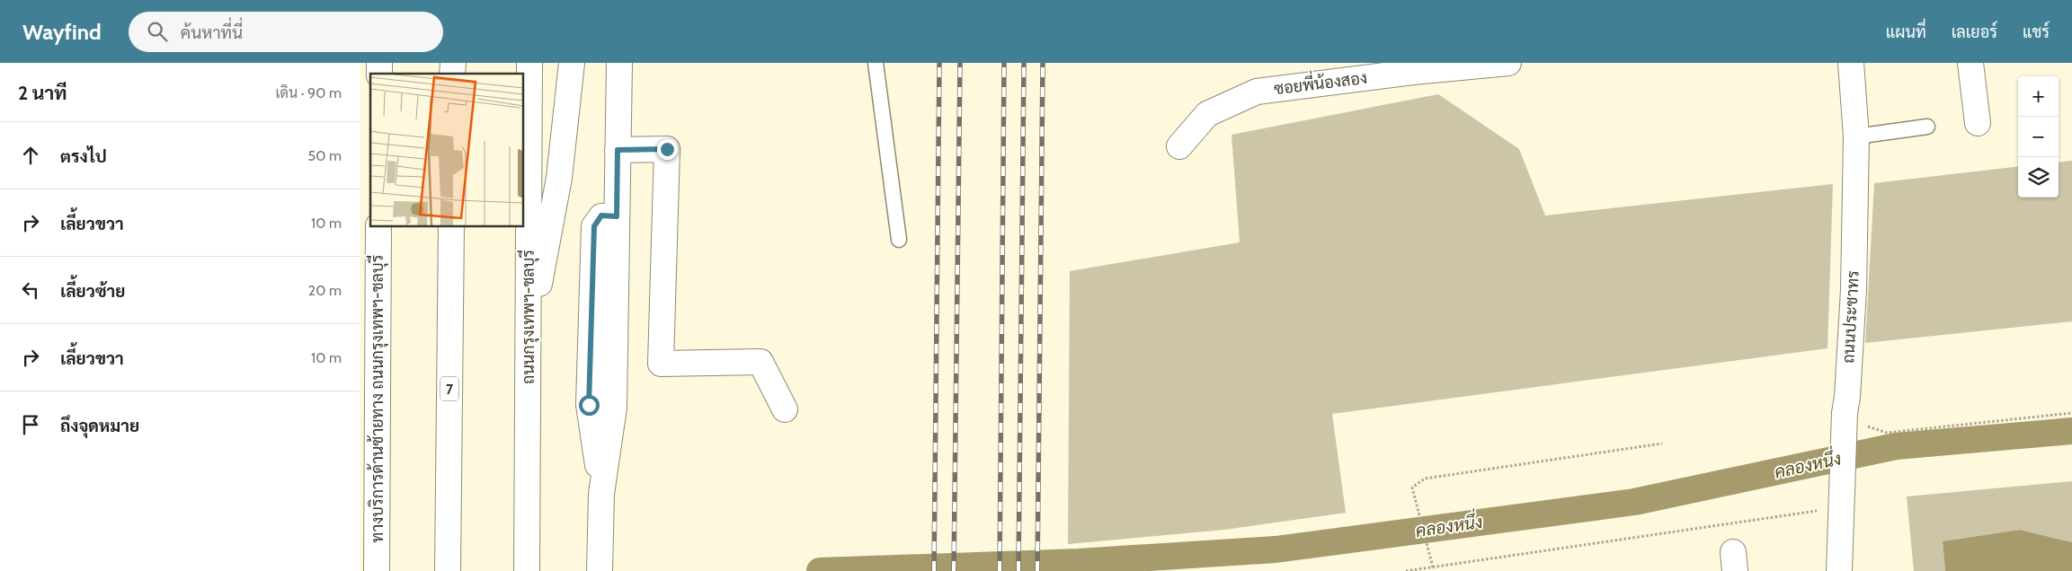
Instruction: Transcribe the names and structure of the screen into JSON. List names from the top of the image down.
{
  "streets": {
    "main road": [
      "ซอยพี่น้องสอง",
      "ถนนกรุงเทพฯ-ชลบุรี",
      "ถนนประชาทร",
      "7",
      "ทางบริการด้านซ้ายทาง ถนนกรุงเทพฯ-ชลบุรี"
    ]
  },
  "water": ["คลองหนึ่ง"],
  "page": {
    "header": "Wayfind",
    "search": "ค้นหาที่นี่",
    "nav": ["แผนที่", "เลเยอร์", "แชร์"],
    "heading": ["2 นาที", "เดิน · 90 m"],
    "map_buttons": ["+", "−"],
    "list": [
      ["ตรงไป", "50 m"],
      ["เลี้ยวขวา", "10 m"],
      ["เลี้ยวซ้าย", "20 m"],
      ["เลี้ยวขวา", "10 m"],
      "ถึงจุดหมาย"
    ]
  }
}
